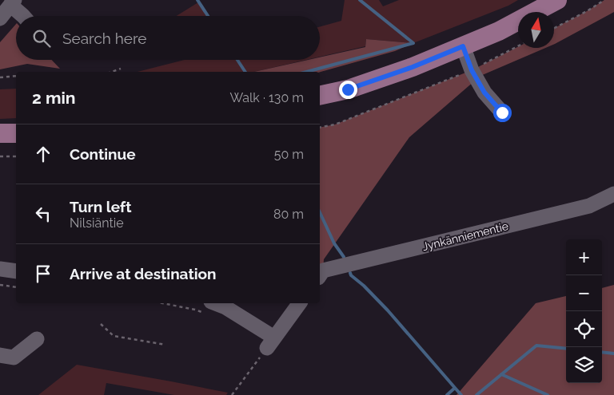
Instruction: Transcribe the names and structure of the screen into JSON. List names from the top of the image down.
{
  "streets": {
    "street": ["Jynkänniementie"]
  },
  "north": "top",
  "page": {
    "search": "Search here",
    "heading": ["2 min", "Walk · 130 m"],
    "list": [
      ["Continue", "50 m"],
      ["Turn left", "Nilsiäntie", "80 m"],
      "Arrive at destination"
    ],
    "map_buttons": ["+", "−"]
  }
}
